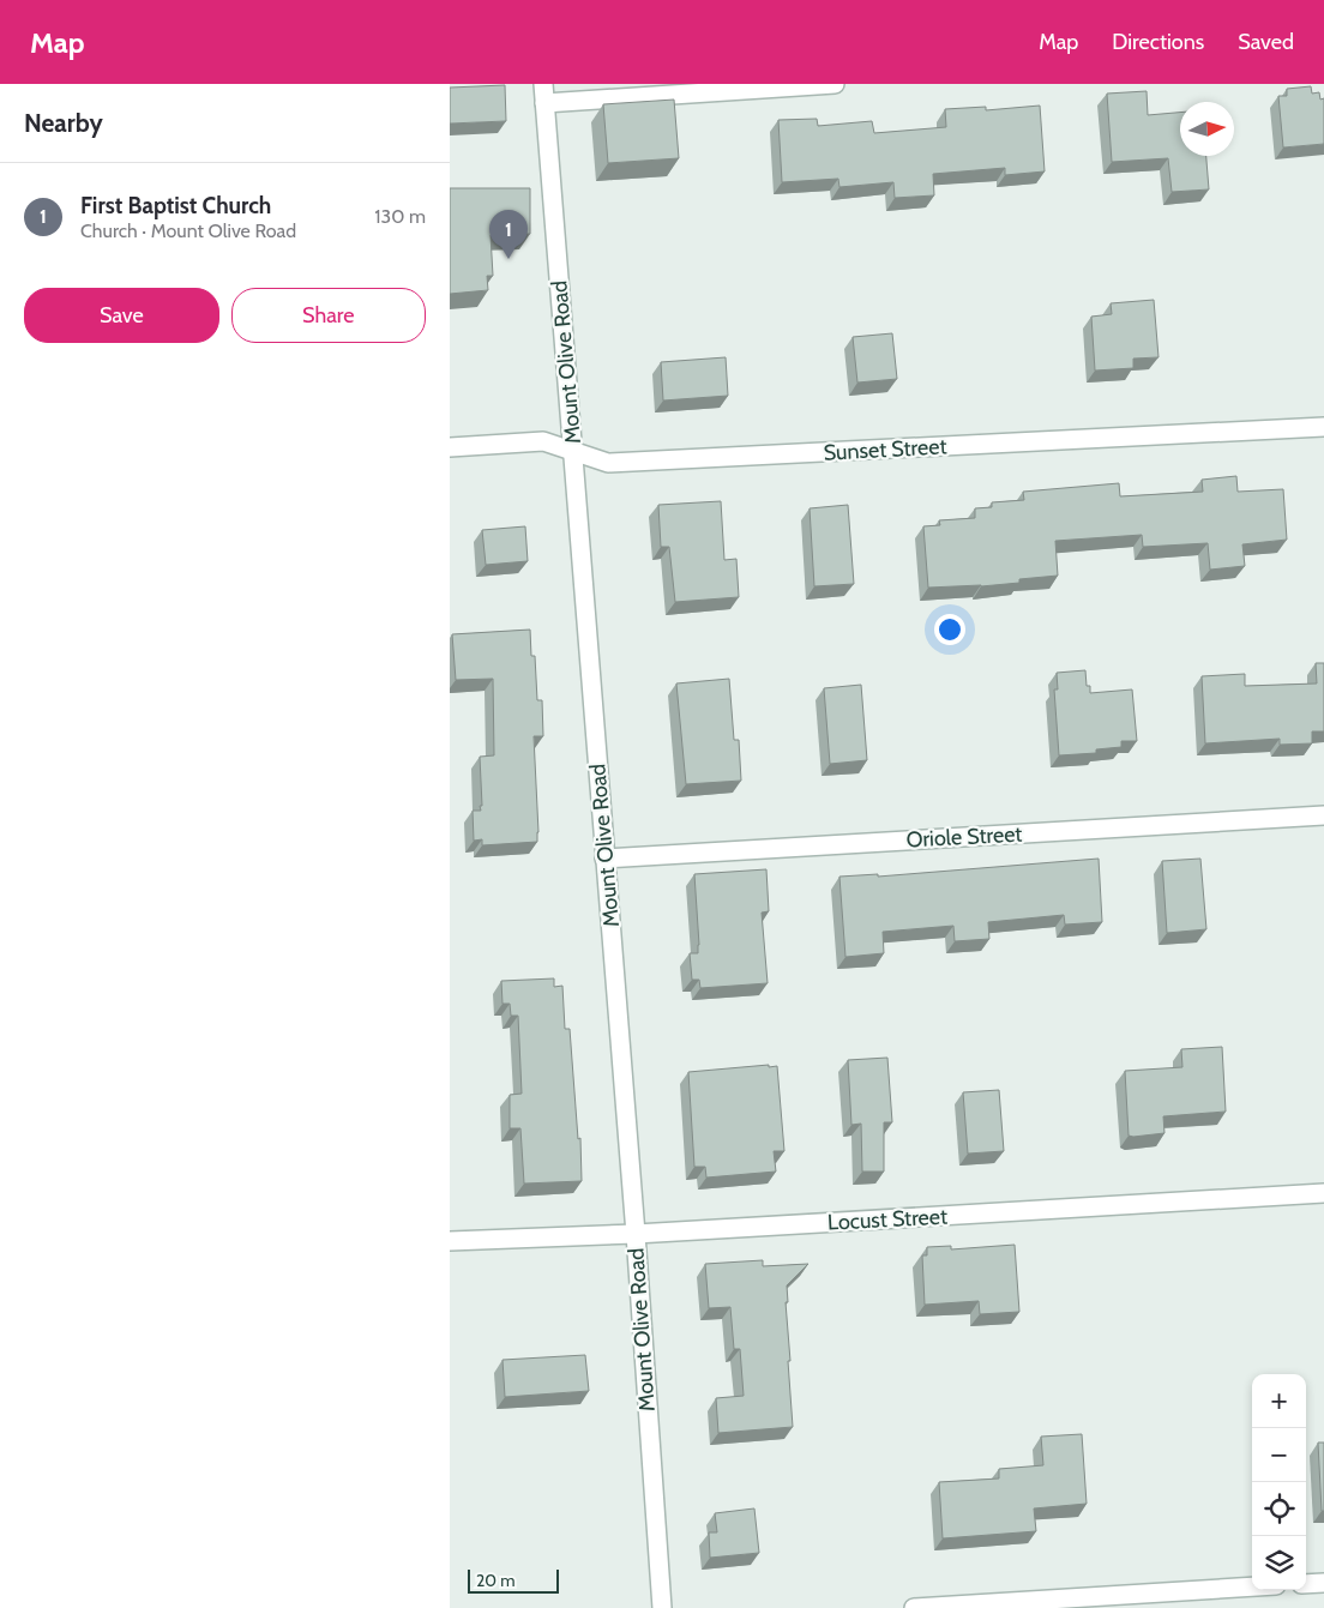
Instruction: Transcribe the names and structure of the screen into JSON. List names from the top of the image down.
{
  "streets": {
    "street": [
      "Mount Olive Road",
      "Sunset Street",
      "Oriole Street",
      "Locust Street"
    ]
  },
  "crossings": [
    ["Mount Olive Road", "Sunset Street"],
    ["Mount Olive Road", "Oriole Street"],
    ["Mount Olive Road", "Locust Street"]
  ],
  "scale_bar": "20 m",
  "north": "right",
  "page": {
    "header": "Map",
    "nav": ["Map", "Directions", "Saved"],
    "heading": "Nearby",
    "list": [
      {
        "mark": "1",
        "name": "First Baptist Church",
        "note": "Church · Mount Olive Road",
        "value": "130 m"
      }
    ],
    "pins": "1",
    "buttons": ["Save", "Share"],
    "map_buttons": ["+", "−"],
    "scale": "20 m"
  }
}
